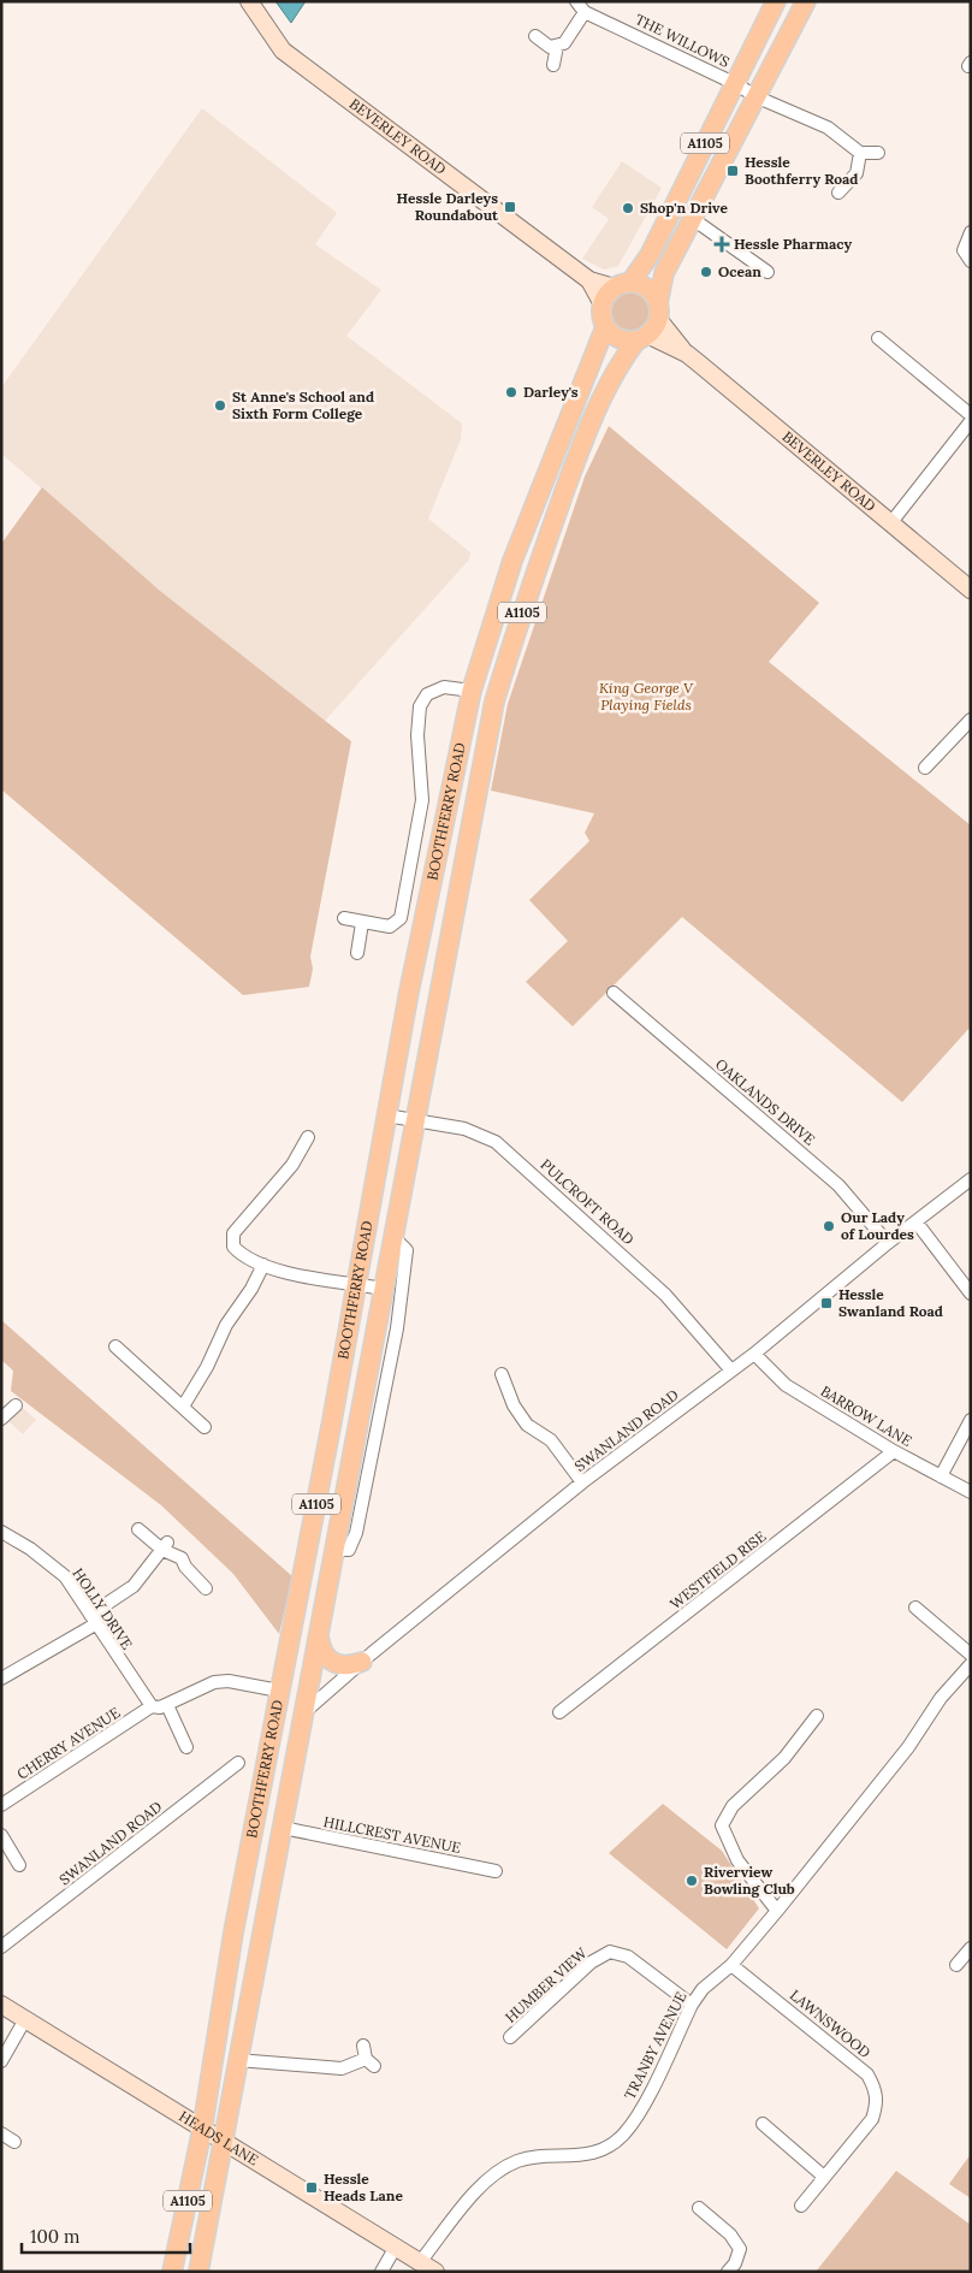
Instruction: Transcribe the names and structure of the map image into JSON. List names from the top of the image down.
{
  "streets": {
    "main road": ["A1105", "BOOTHFERRY ROAD"],
    "street": [
      "THE WILLOWS",
      "BEVERLEY ROAD",
      "OAKLANDS DRIVE",
      "PULCROFT ROAD",
      "BARROW LANE",
      "SWANLAND ROAD",
      "WESTFIELD RISE",
      "HOLLY DRIVE",
      "CHERRY AVENUE",
      "HILLCREST AVENUE",
      "HUMBER VIEW",
      "LAWNSWOOD",
      "TRANBY AVENUE",
      "HEADS LANE"
    ]
  },
  "crossings": [
    ["THE WILLOWS", "A1105"],
    ["BEVERLEY ROAD", "A1105"],
    ["BEVERLEY ROAD", "BOOTHFERRY ROAD"],
    ["A1105", "BOOTHFERRY ROAD"],
    ["BOOTHFERRY ROAD", "PULCROFT ROAD"],
    ["BOOTHFERRY ROAD", "SWANLAND ROAD"],
    ["BOOTHFERRY ROAD", "HILLCREST AVENUE"],
    ["BOOTHFERRY ROAD", "HEADS LANE"],
    ["OAKLANDS DRIVE", "SWANLAND ROAD"],
    ["PULCROFT ROAD", "SWANLAND ROAD"],
    ["BARROW LANE", "SWANLAND ROAD"],
    ["BARROW LANE", "WESTFIELD RISE"],
    ["HOLLY DRIVE", "CHERRY AVENUE"],
    ["HUMBER VIEW", "TRANBY AVENUE"],
    ["LAWNSWOOD", "TRANBY AVENUE"],
    ["TRANBY AVENUE", "HEADS LANE"]
  ],
  "parks": ["King George V Playing Fields"],
  "places": {
    "transit": [
      "Hessle Boothferry Road",
      "Hessle Darleys Roundabout",
      "Hessle Swanland Road",
      "Hessle Heads Lane"
    ],
    "other": [
      "Shop'n Drive",
      "Ocean",
      "Darley's",
      "St Anne's School and Sixth Form College",
      "Our Lady of Lourdes",
      "Riverview Bowling Club"
    ],
    "health": ["Hessle Pharmacy"]
  },
  "scale_bar": "100 m"
}
